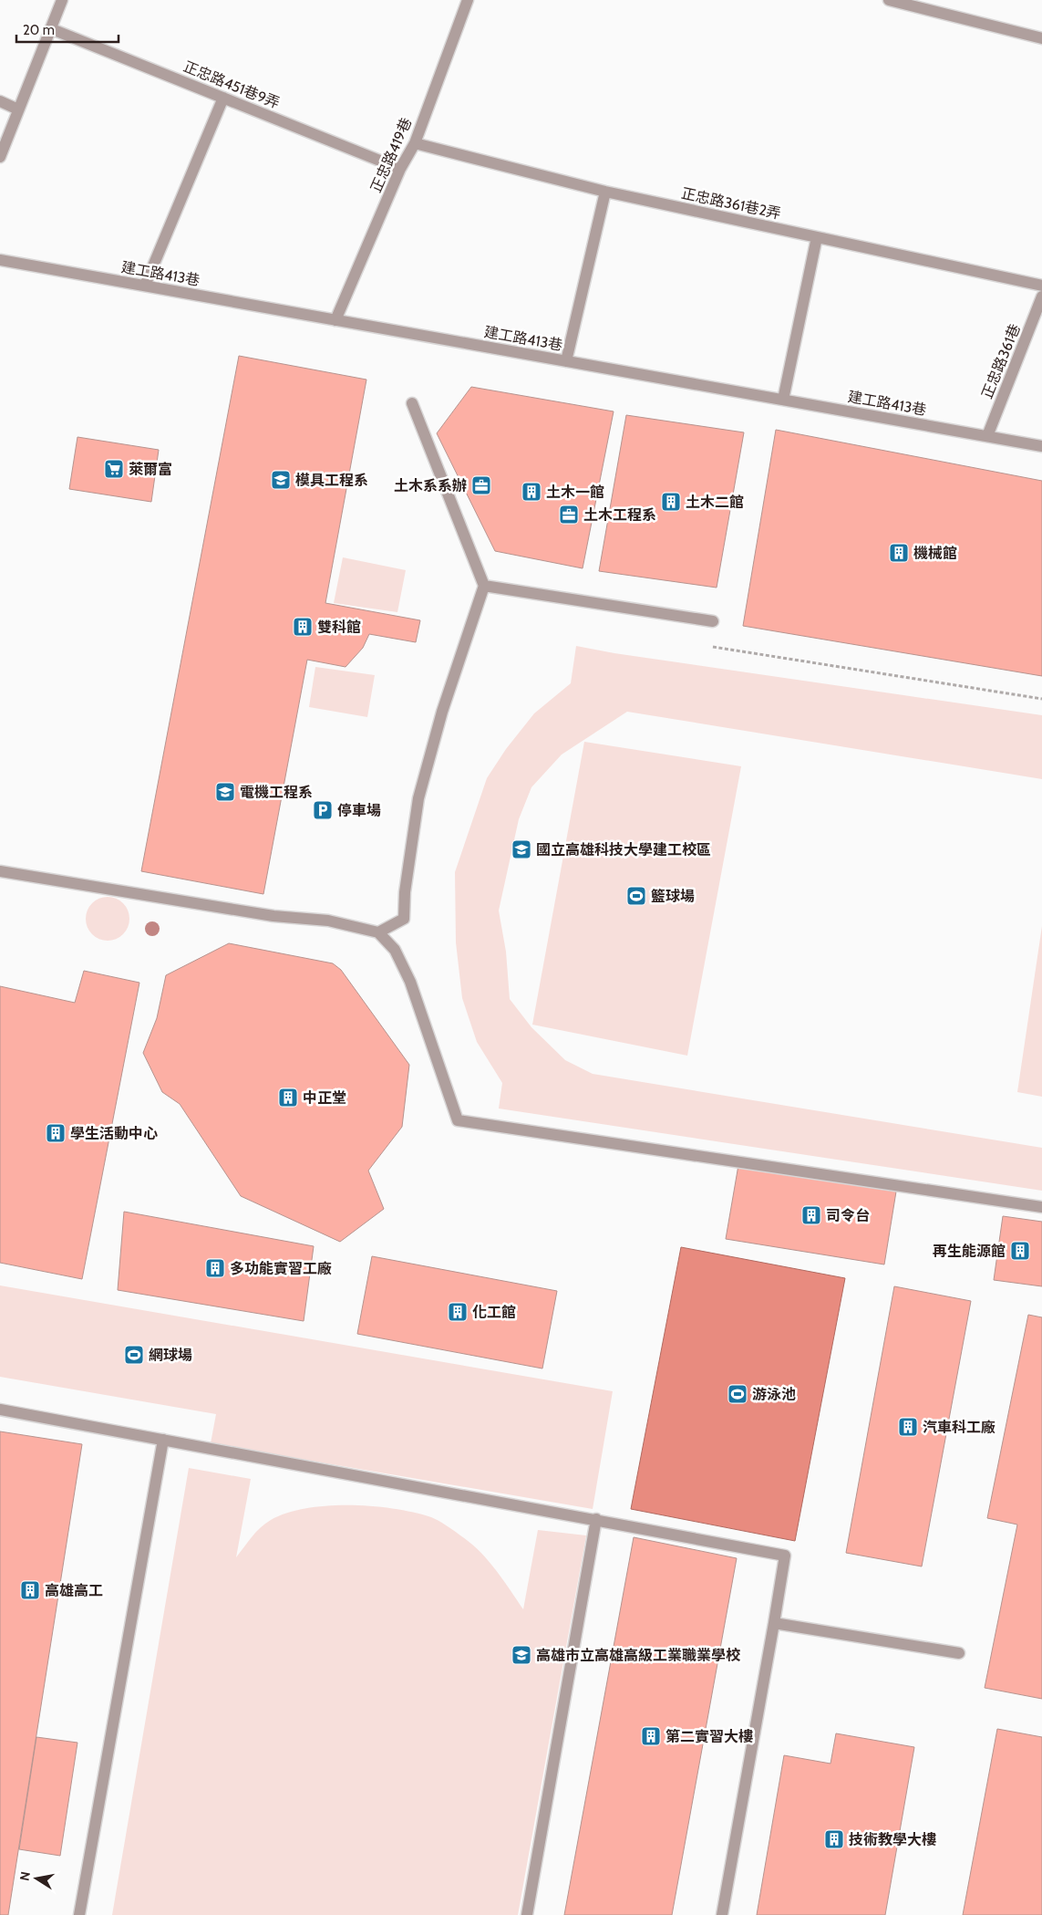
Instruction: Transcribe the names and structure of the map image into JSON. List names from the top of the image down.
{
  "streets": {
    "street": [
      "正忠路451巷9弄",
      "正忠路419巷",
      "正忠路361巷2弄",
      "建工路413巷",
      "正忠路361巷"
    ]
  },
  "crossings": [
    ["正忠路451巷9弄", "正忠路419巷"],
    ["正忠路419巷", "正忠路361巷2弄"],
    ["正忠路419巷", "建工路413巷"],
    ["建工路413巷", "正忠路361巷"]
  ],
  "places": {
    "supermarket": ["萊爾富"],
    "school or university": [
      "模具工程系",
      "電機工程系",
      "國立高雄科技大學建工校區",
      "高雄市立高雄高級工業職業學校"
    ],
    "office": ["土木系系辦", "土木工程系"],
    "building": [
      "土木一館",
      "土木二館",
      "機械館",
      "雙科館",
      "中正堂",
      "學生活動中心",
      "司令台",
      "再生能源館",
      "多功能實習工廠",
      "化工館",
      "汽車科工廠",
      "高雄高工",
      "第二實習大樓",
      "技術教學大樓"
    ],
    "parking": ["停車場"],
    "sports": ["籃球場", "網球場", "游泳池"]
  },
  "scale_bar": "20 m",
  "north": "left"
}
